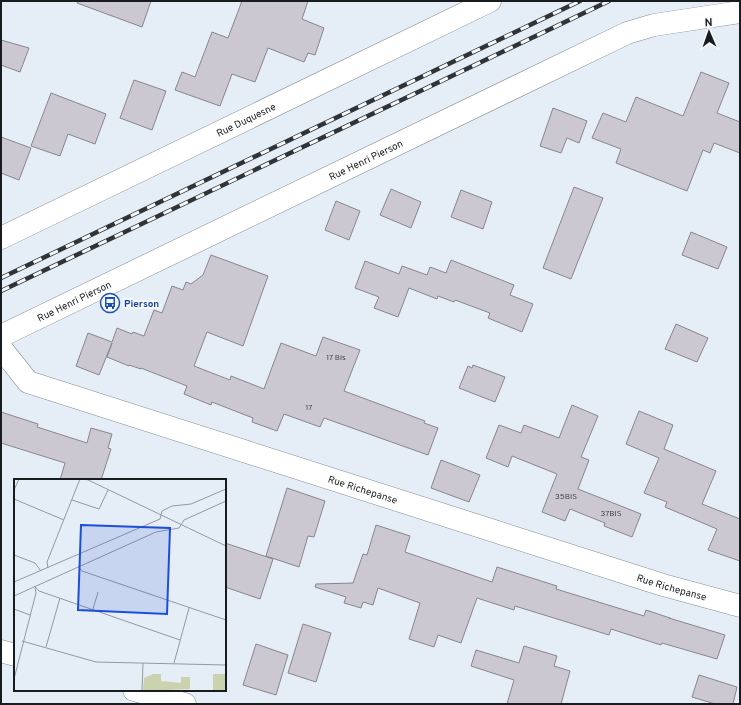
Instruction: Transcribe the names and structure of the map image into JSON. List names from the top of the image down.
{
  "streets": {
    "street": ["Rue Duquesne", "Rue Henri Pierson", "Rue Richepanse"]
  },
  "places": {
    "bus stop": ["Pierson"]
  },
  "house_numbers": [
    "17 Bis",
    "17",
    "35BIS",
    "37BIS"
  ],
  "north": "top"
}
